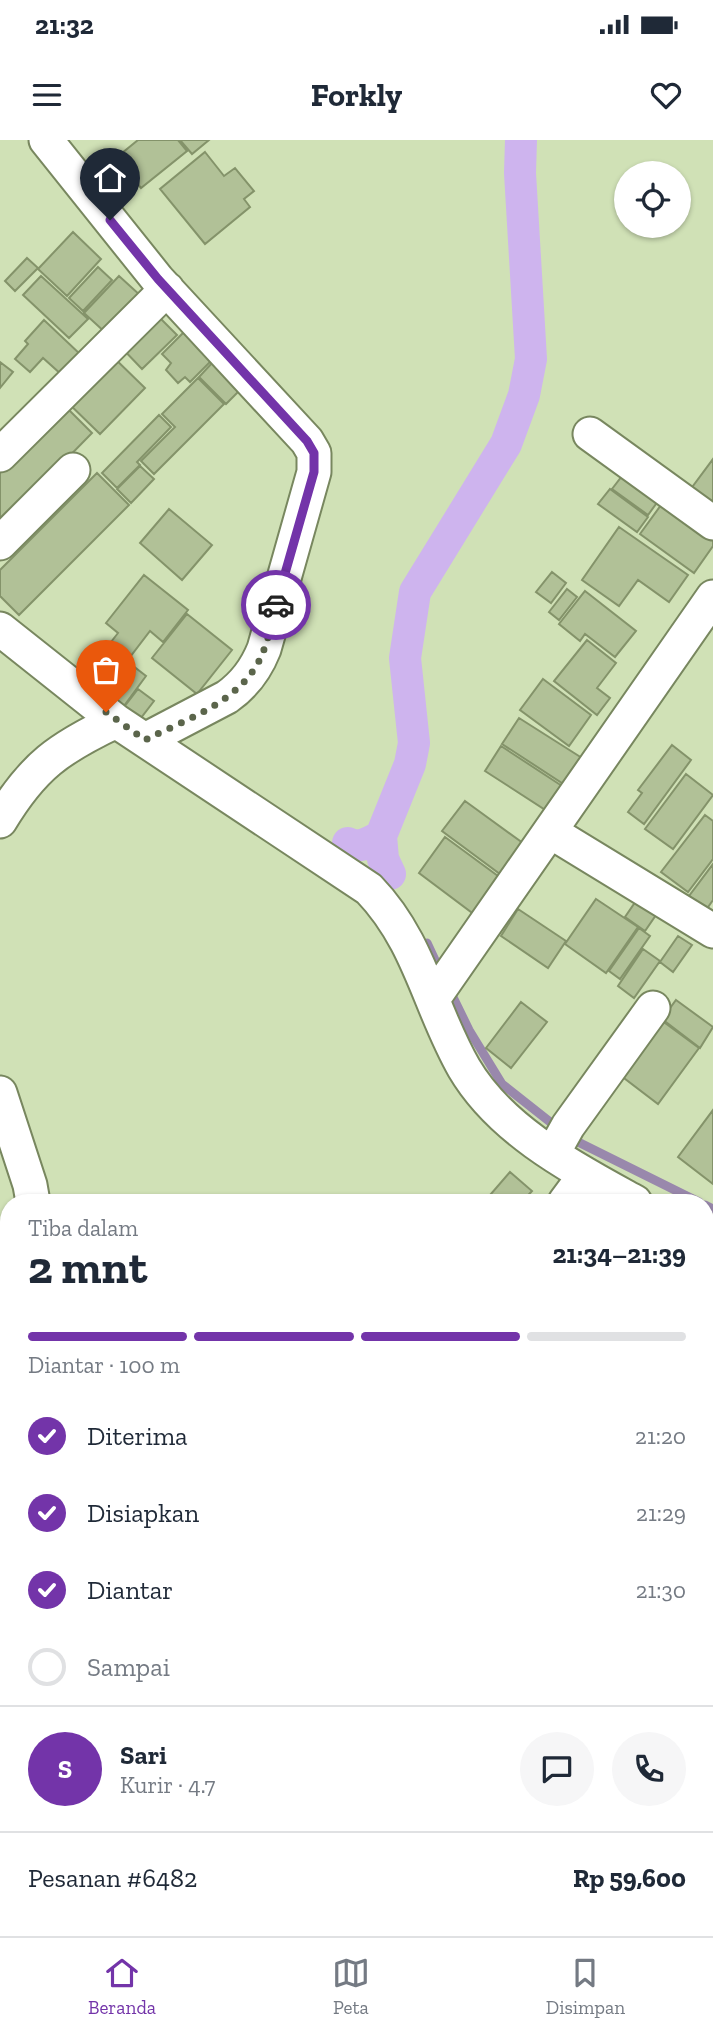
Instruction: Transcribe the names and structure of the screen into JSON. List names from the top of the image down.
{
  "page": {
    "status": "21:32",
    "header": "Forkly",
    "heading": ["2 mnt", "Tiba dalam", "21:34–21:39"],
    "panel": [
      "Sari",
      "Kurir · 4.7",
      "Pesanan #6482",
      "Rp 59,600"
    ],
    "bar": "Diantar · 100 m",
    "list": [
      ["Diterima", "21:20"],
      ["Disiapkan", "21:29"],
      ["Diantar", "21:30"],
      "Sampai"
    ],
    "round": "S",
    "tabs": ["Beranda", "Peta", "Disimpan"]
  }
}
